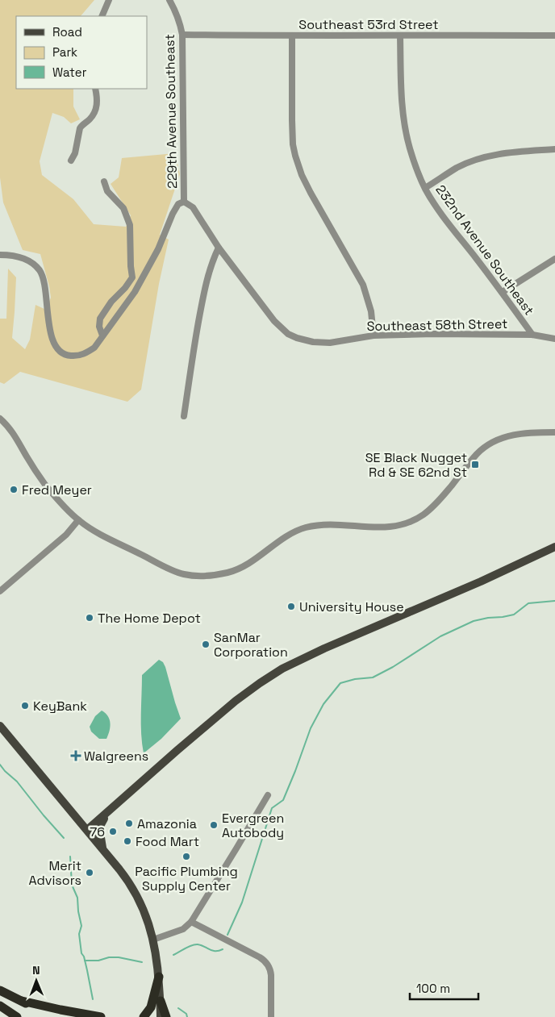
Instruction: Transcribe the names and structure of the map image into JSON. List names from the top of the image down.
{
  "streets": {
    "street": [
      "Southeast 53rd Street",
      "229th Avenue Southeast",
      "232nd Avenue Southeast",
      "Southeast 58th Street"
    ]
  },
  "crossings": [
    ["Southeast 53rd Street", "229th Avenue Southeast"],
    ["Southeast 53rd Street", "232nd Avenue Southeast"],
    ["232nd Avenue Southeast", "Southeast 58th Street"]
  ],
  "places": {
    "transit": ["SE Black Nugget Rd & SE 62nd St"],
    "other": [
      "Fred Meyer",
      "University House",
      "The Home Depot",
      "SanMar Corporation",
      "KeyBank",
      "Amazonia",
      "Evergreen Autobody",
      "76",
      "Food Mart",
      "Pacific Plumbing Supply Center",
      "Merit Advisors"
    ],
    "health": ["Walgreens"]
  },
  "legend": ["Road", "Park", "Water"],
  "scale_bar": "100 m",
  "north": "top"
}
